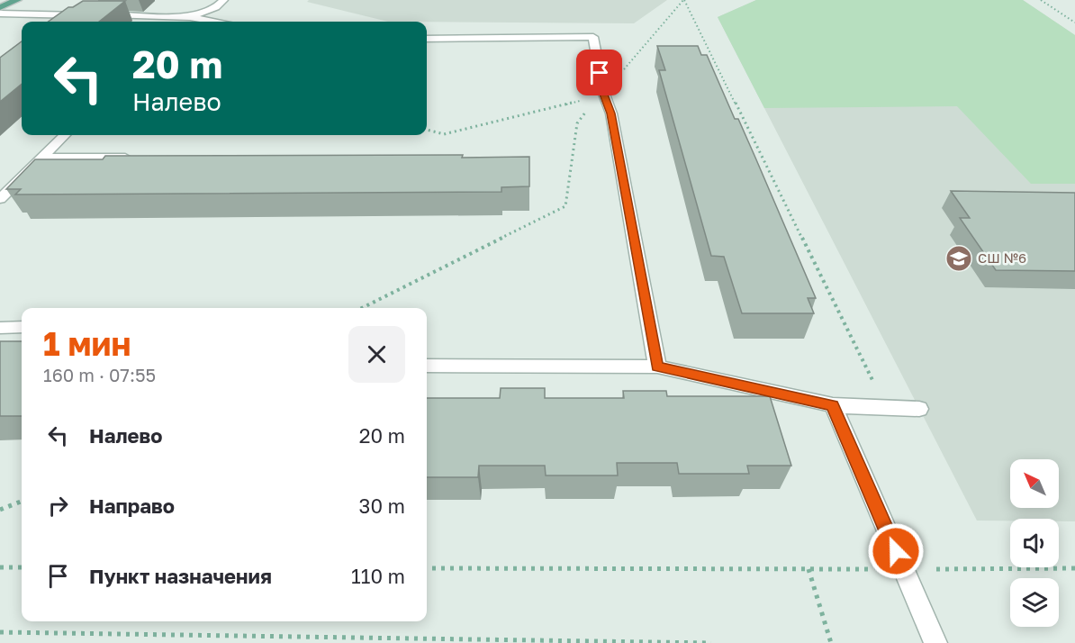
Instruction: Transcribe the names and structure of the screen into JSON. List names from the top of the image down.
{
  "places": {
    "school or university": ["СШ №6"]
  },
  "north": "top left",
  "page": {
    "turn": ["20 m", "Налево"],
    "heading": ["1 мин", "160 m · 07:55"],
    "list": [
      {
        "name": "Налево",
        "value": "20 m"
      },
      {
        "name": "Направо",
        "value": "30 m"
      },
      {
        "name": "Пункт назначения",
        "value": "110 m"
      }
    ]
  }
}
